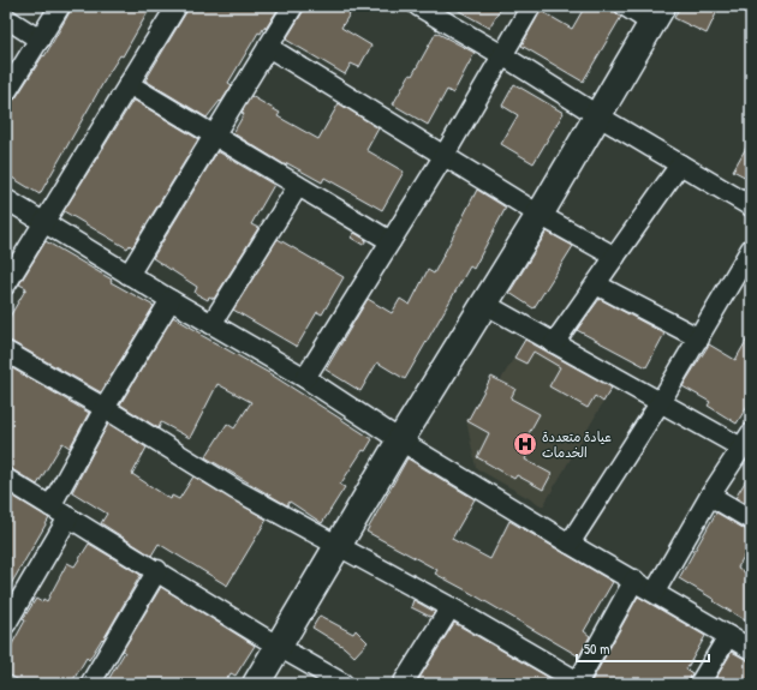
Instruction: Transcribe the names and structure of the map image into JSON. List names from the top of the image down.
{
  "places": {
    "hospital": ["عيادة متعددة الخدمات"]
  },
  "scale_bar": "50 m"
}
